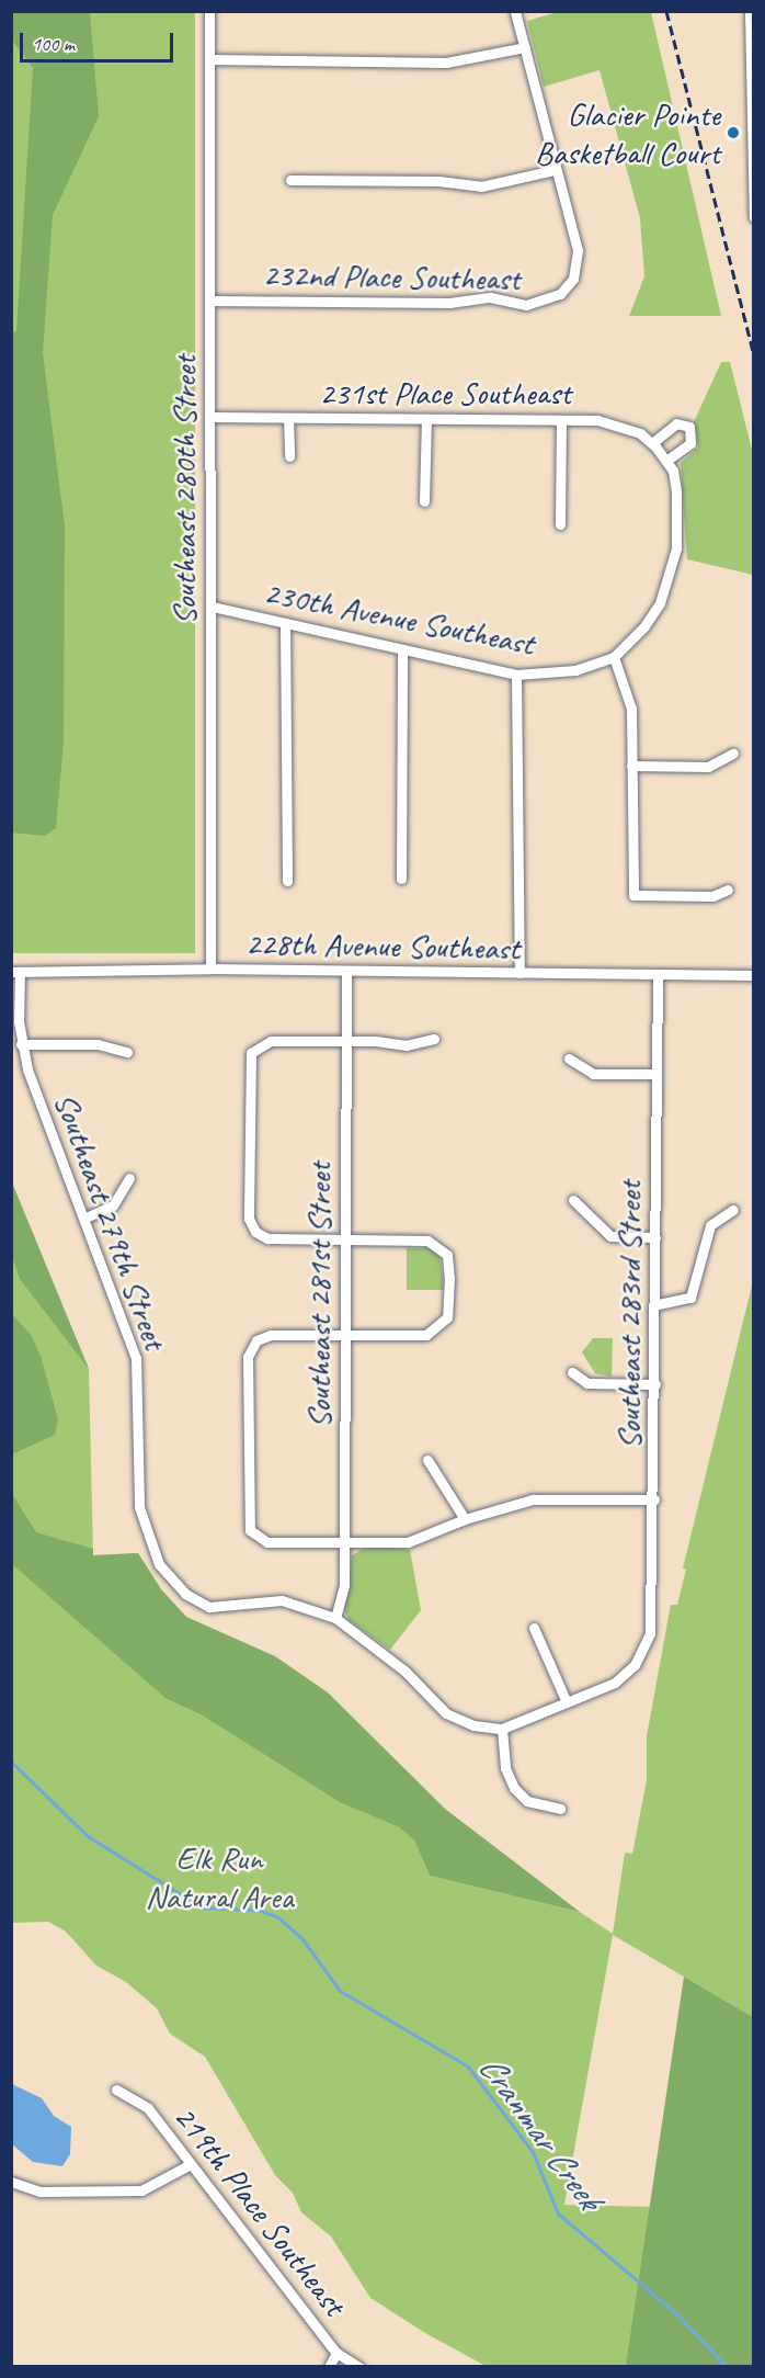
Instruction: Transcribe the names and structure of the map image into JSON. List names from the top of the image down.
{
  "streets": {
    "street": [
      "232nd Place Southeast",
      "231st Place Southeast",
      "Southeast 280th Street",
      "230th Avenue Southeast",
      "228th Avenue Southeast",
      "Southeast 279th Street",
      "Southeast 281st Street",
      "Southeast 283rd Street",
      "219th Place Southeast"
    ]
  },
  "crossings": [
    ["232nd Place Southeast", "Southeast 280th Street"],
    ["231st Place Southeast", "Southeast 280th Street"],
    ["Southeast 280th Street", "230th Avenue Southeast"],
    ["Southeast 280th Street", "228th Avenue Southeast"],
    ["228th Avenue Southeast", "Southeast 279th Street"],
    ["228th Avenue Southeast", "Southeast 281st Street"],
    ["228th Avenue Southeast", "Southeast 283rd Street"],
    ["Southeast 279th Street", "Southeast 281st Street"]
  ],
  "water": ["Cranmar Creek"],
  "parks": ["Elk Run Natural Area"],
  "places": ["Glacier Pointe Basketball Court"],
  "scale_bar": "100 m"
}
